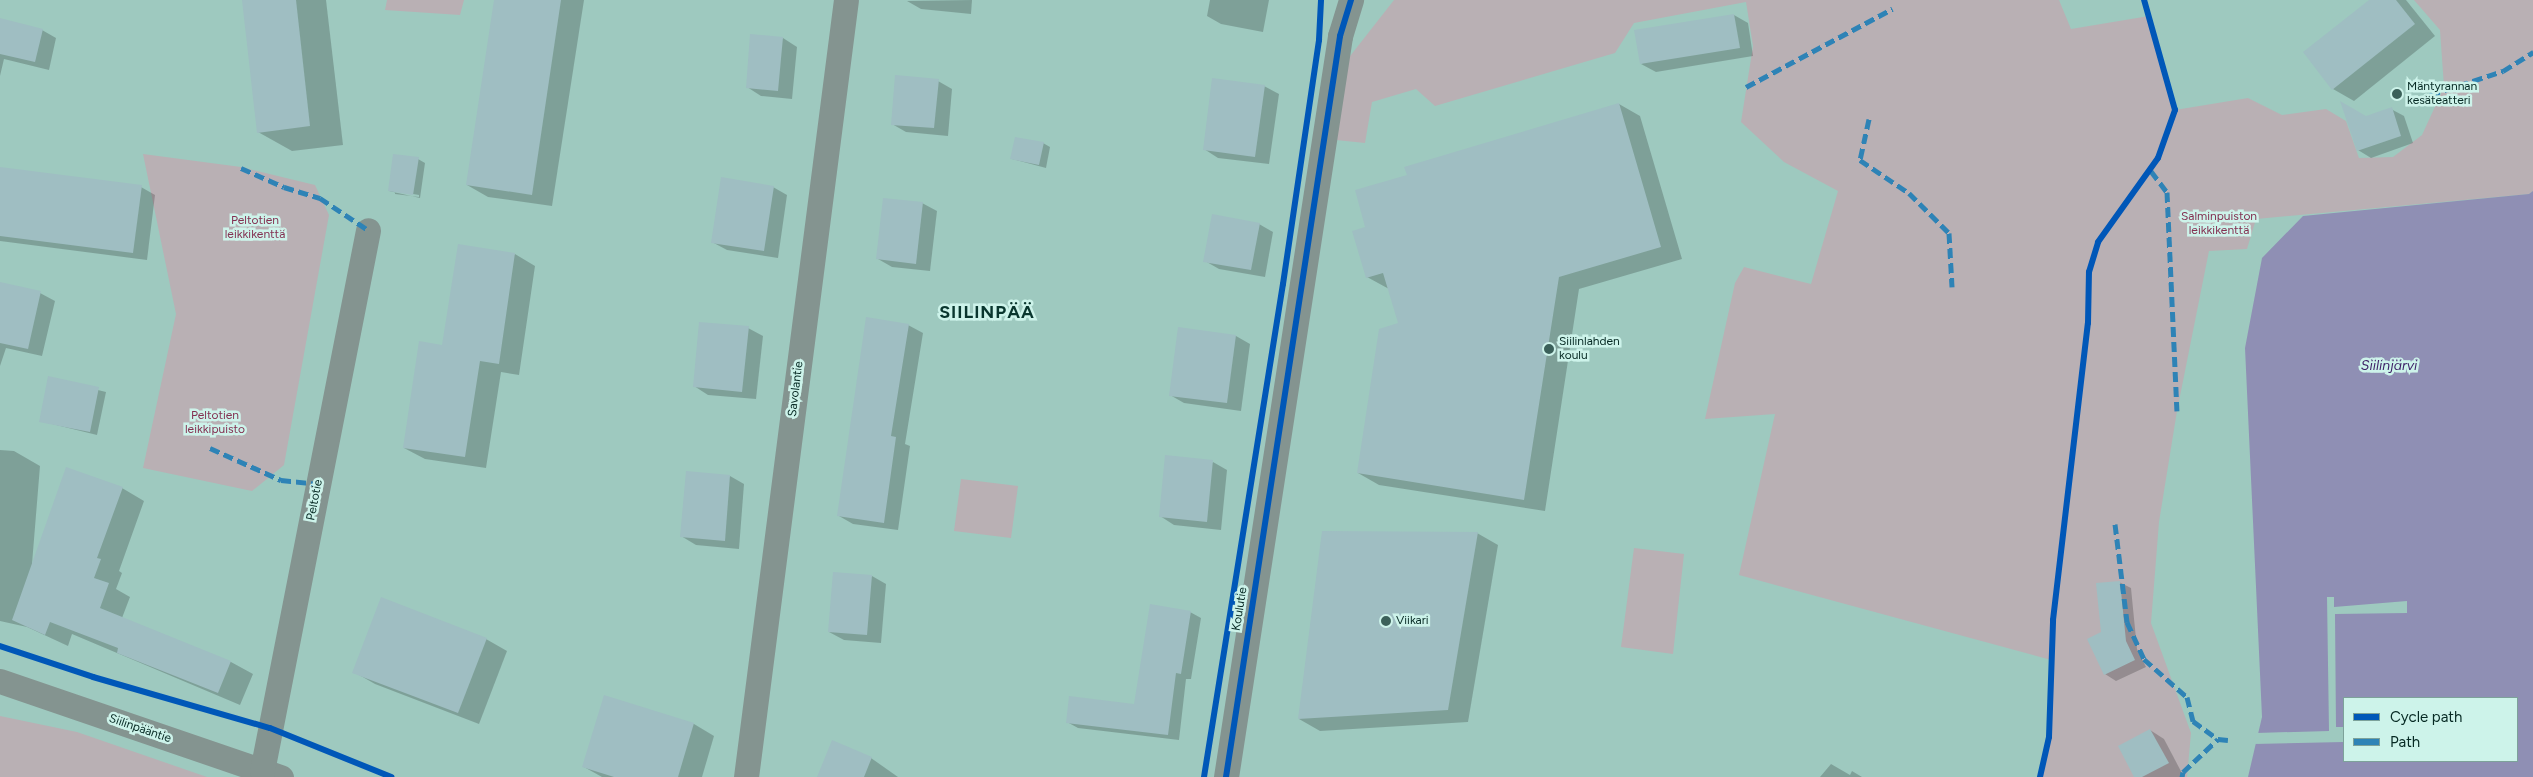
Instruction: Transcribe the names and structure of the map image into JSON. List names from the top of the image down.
{
  "streets": {
    "street": [
      "Savolantie",
      "Peltotie",
      "Koulutie",
      "Siilinpääntie"
    ]
  },
  "crossings": [
    ["Peltotie", "Siilinpääntie"]
  ],
  "districts": ["SIILINPÄÄ"],
  "water": ["Siilinjärvi"],
  "parks": ["Salminpuiston leikkikenttä", "Peltotien leikkikenttä", "Peltotien leikkipuisto"],
  "places": ["Mäntyrannan kesäteatteri", "Siilinlahden koulu", "Viikari"],
  "legend": ["Cycle path", "Path"]
}
